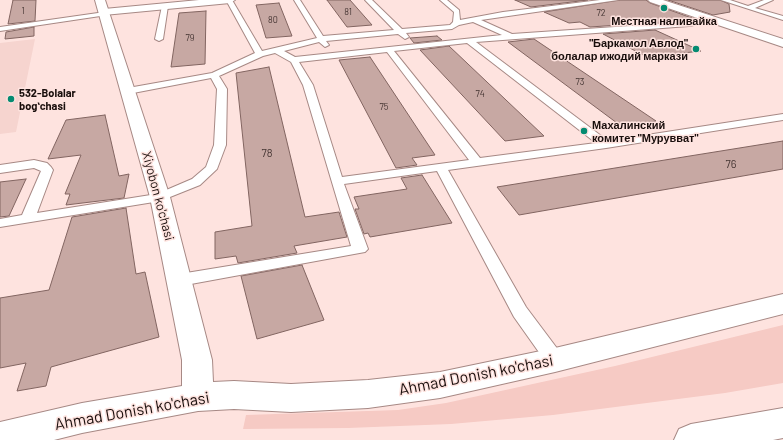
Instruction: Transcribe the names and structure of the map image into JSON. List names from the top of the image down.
{
  "streets": {
    "street": ["Xiyobon ko'chasi", "Ahmad Donish ko'chasi"]
  },
  "crossings": [
    ["Xiyobon ko'chasi", "Ahmad Donish ko'chasi"]
  ],
  "places": [
    "Местная наливайка",
    "\"Баркамол Авлод\" болалар ижодий маркази",
    "532-Bolalar bogʻchasi",
    "Махалинский комитет \"Мурувват\""
  ],
  "house_numbers": [
    "1",
    "81",
    "72",
    "80",
    "79",
    "73",
    "74",
    "75",
    "78",
    "76"
  ]
}
